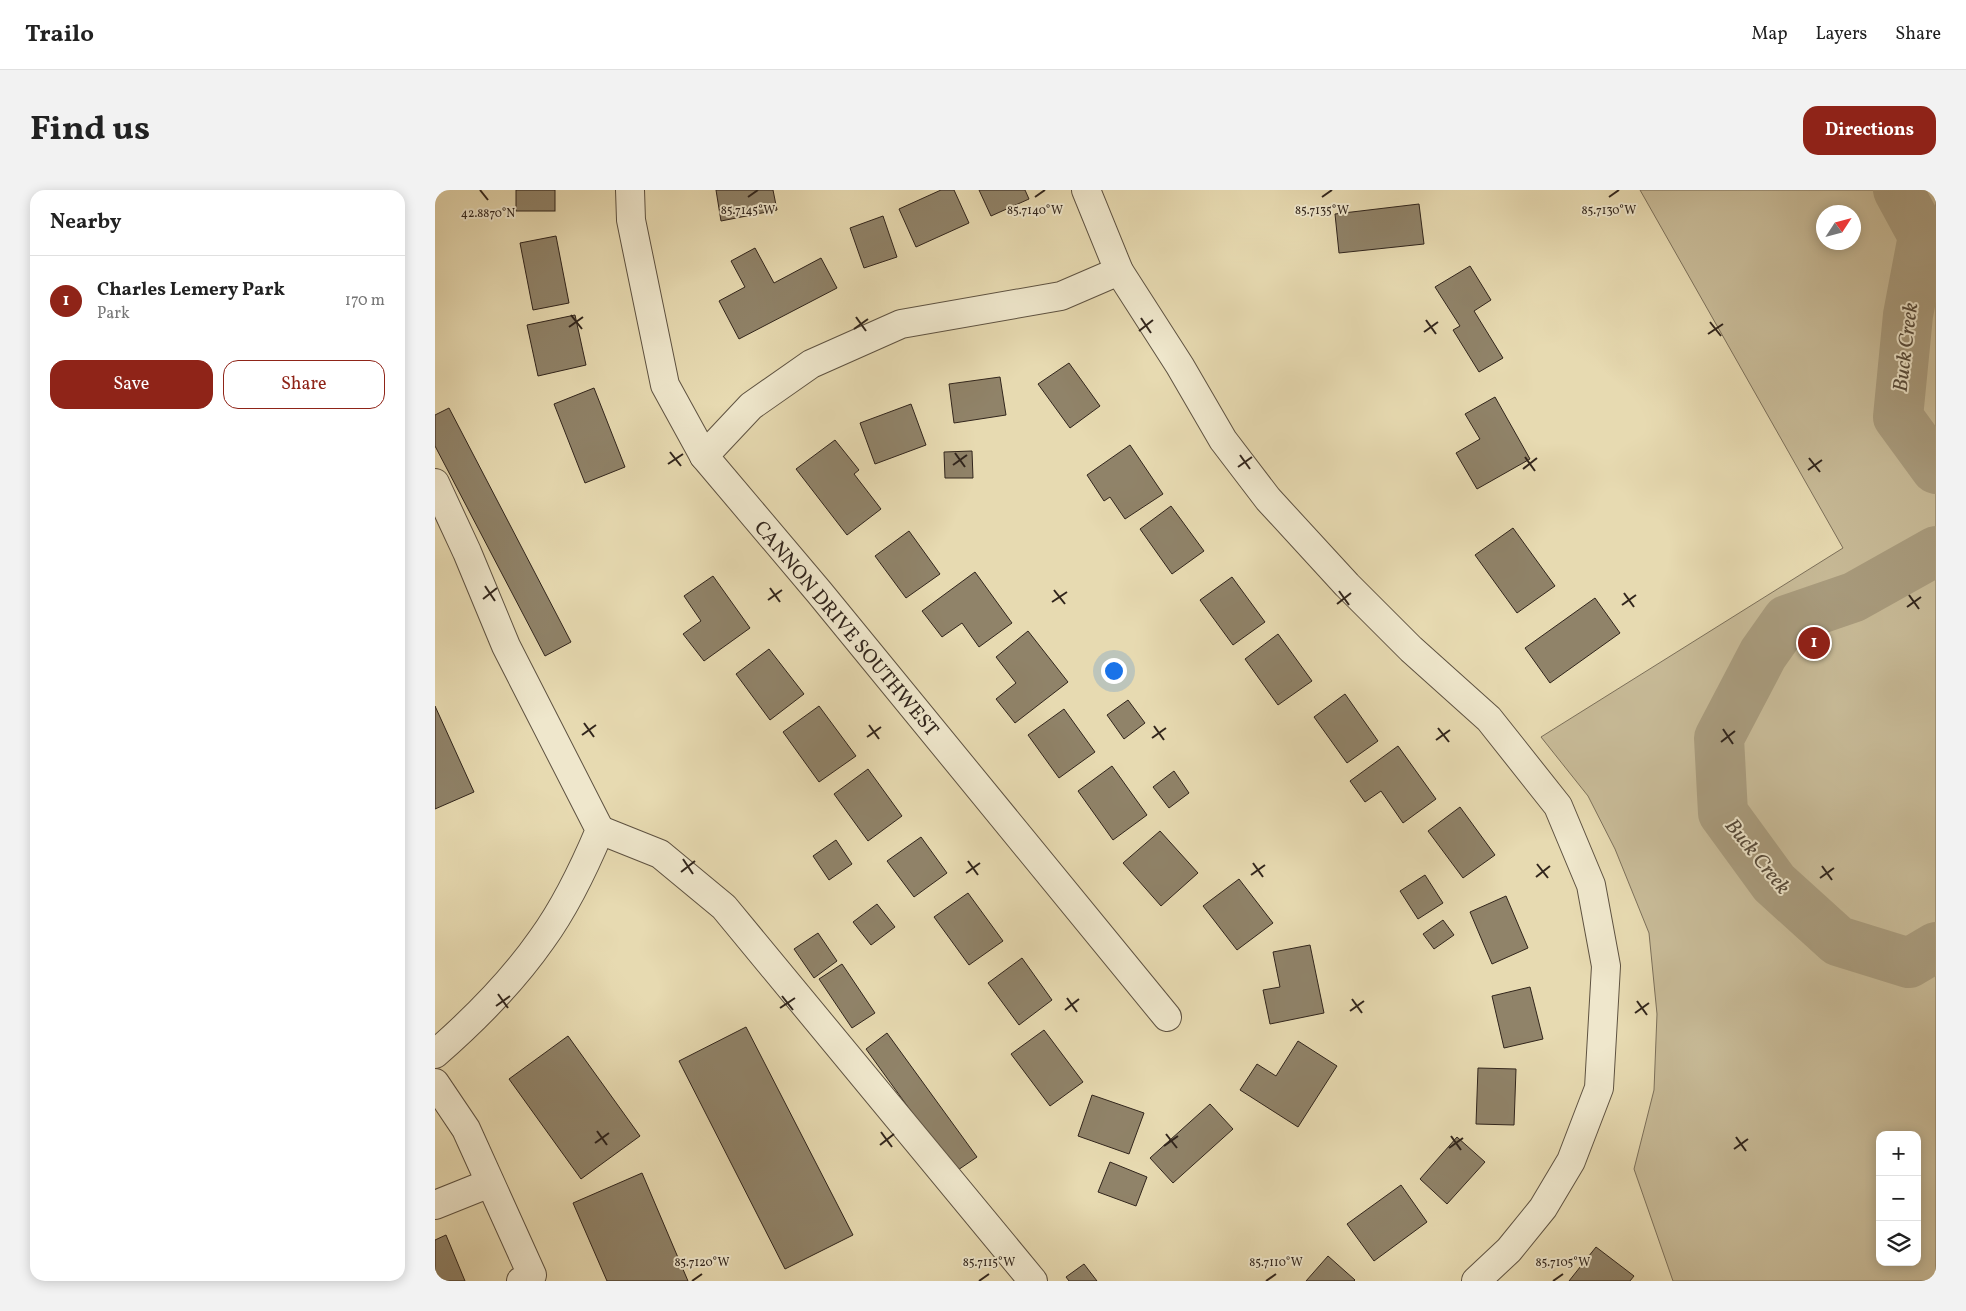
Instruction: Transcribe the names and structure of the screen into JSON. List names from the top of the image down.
{
  "streets": {
    "street": ["CANNON DRIVE SOUTHWEST"]
  },
  "water": ["Buck Creek"],
  "north": "top right",
  "page": {
    "header": "Trailo",
    "nav": ["Map", "Layers", "Share"],
    "title": "Find us",
    "buttons": [
      "Directions",
      ["Save", "Share"]
    ],
    "heading": "Nearby",
    "list": [
      {
        "mark": "1",
        "name": "Charles Lemery Park",
        "note": "Park",
        "value": "170 m"
      }
    ],
    "pins": "1",
    "map_buttons": ["+", "−"]
  },
  "coordinates": [
    "85.7145°W",
    "85.7140°W",
    "85.7135°W",
    "85.7130°W",
    "42.8870°N",
    "85.7120°W",
    "85.7115°W",
    "85.7110°W",
    "85.7105°W"
  ]
}
